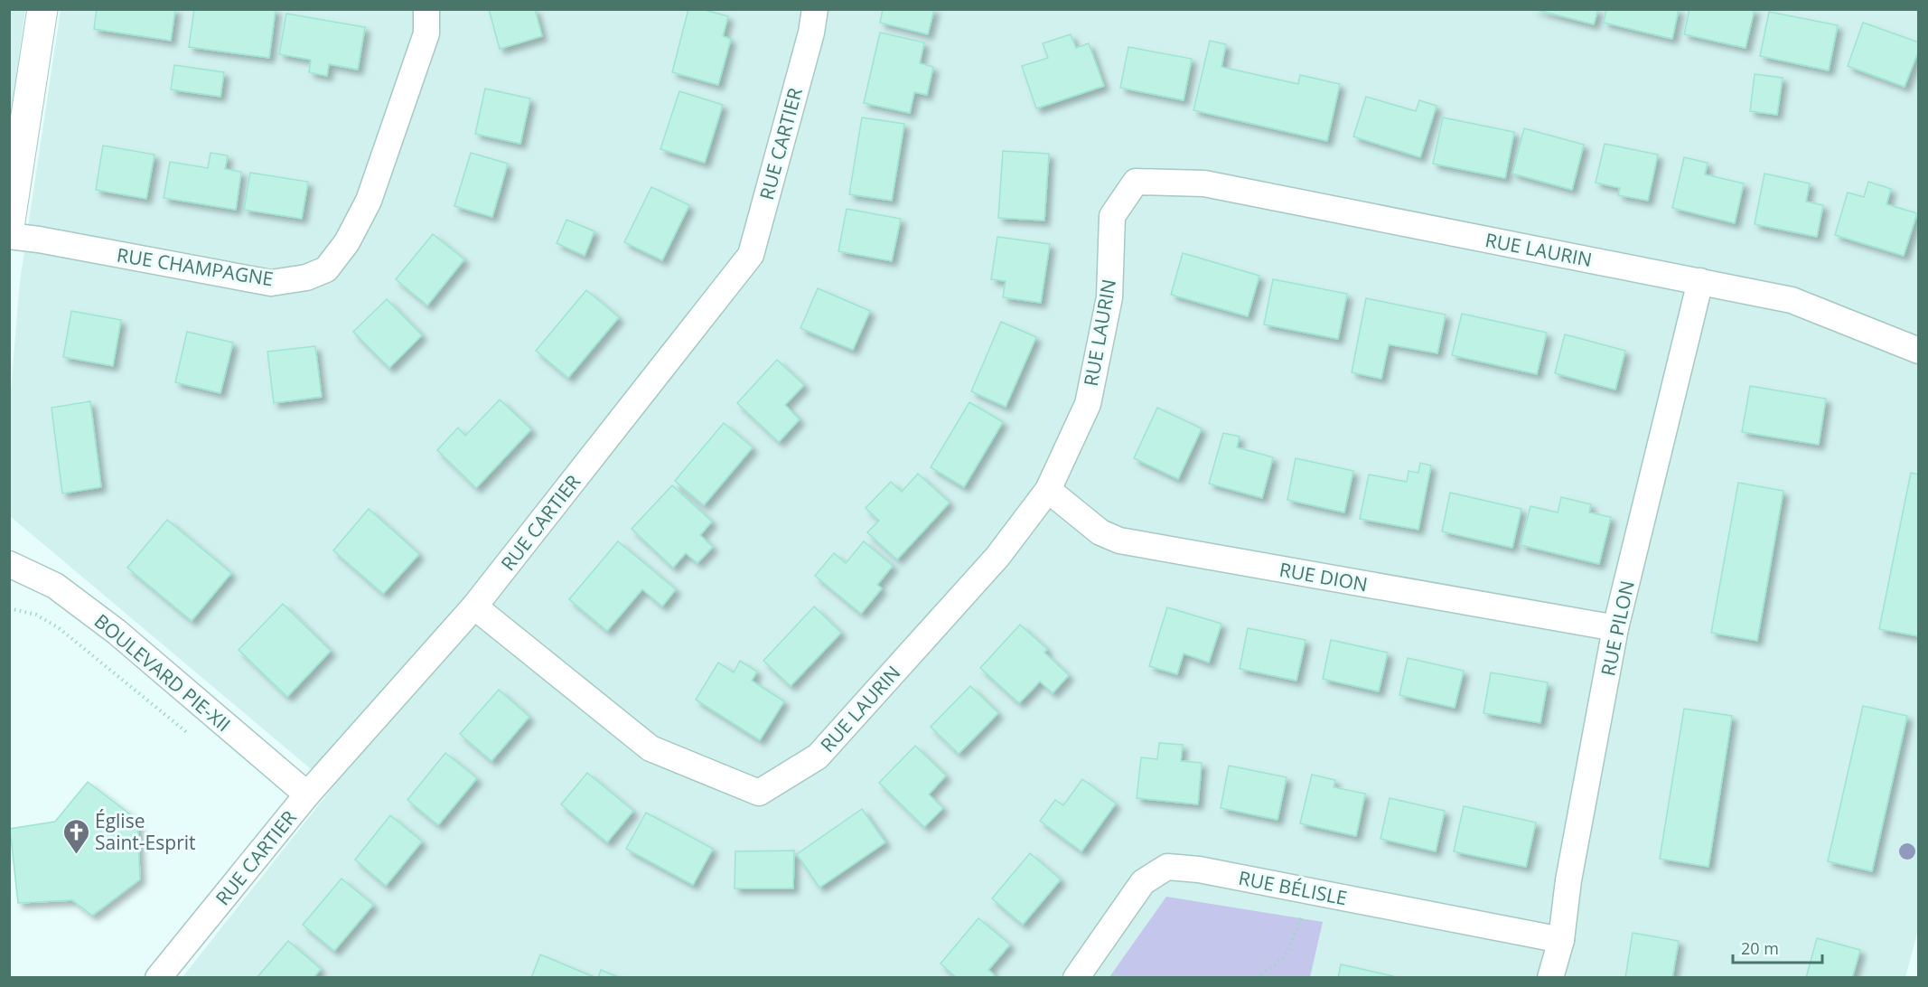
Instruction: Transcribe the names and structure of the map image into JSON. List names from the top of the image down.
{
  "streets": {
    "street": [
      "RUE CARTIER",
      "RUE LAURIN",
      "RUE CHAMPAGNE",
      "RUE DION",
      "RUE PILON",
      "BOULEVARD PIE-XII",
      "RUE BÉLISLE"
    ]
  },
  "crossings": [
    ["RUE CARTIER", "RUE LAURIN"],
    ["RUE CARTIER", "BOULEVARD PIE-XII"],
    ["RUE LAURIN", "RUE DION"],
    ["RUE LAURIN", "RUE PILON"],
    ["RUE DION", "RUE PILON"],
    ["RUE PILON", "RUE BÉLISLE"]
  ],
  "places": {
    "church": ["Église Saint-Esprit"]
  },
  "scale_bar": "20 m"
}
